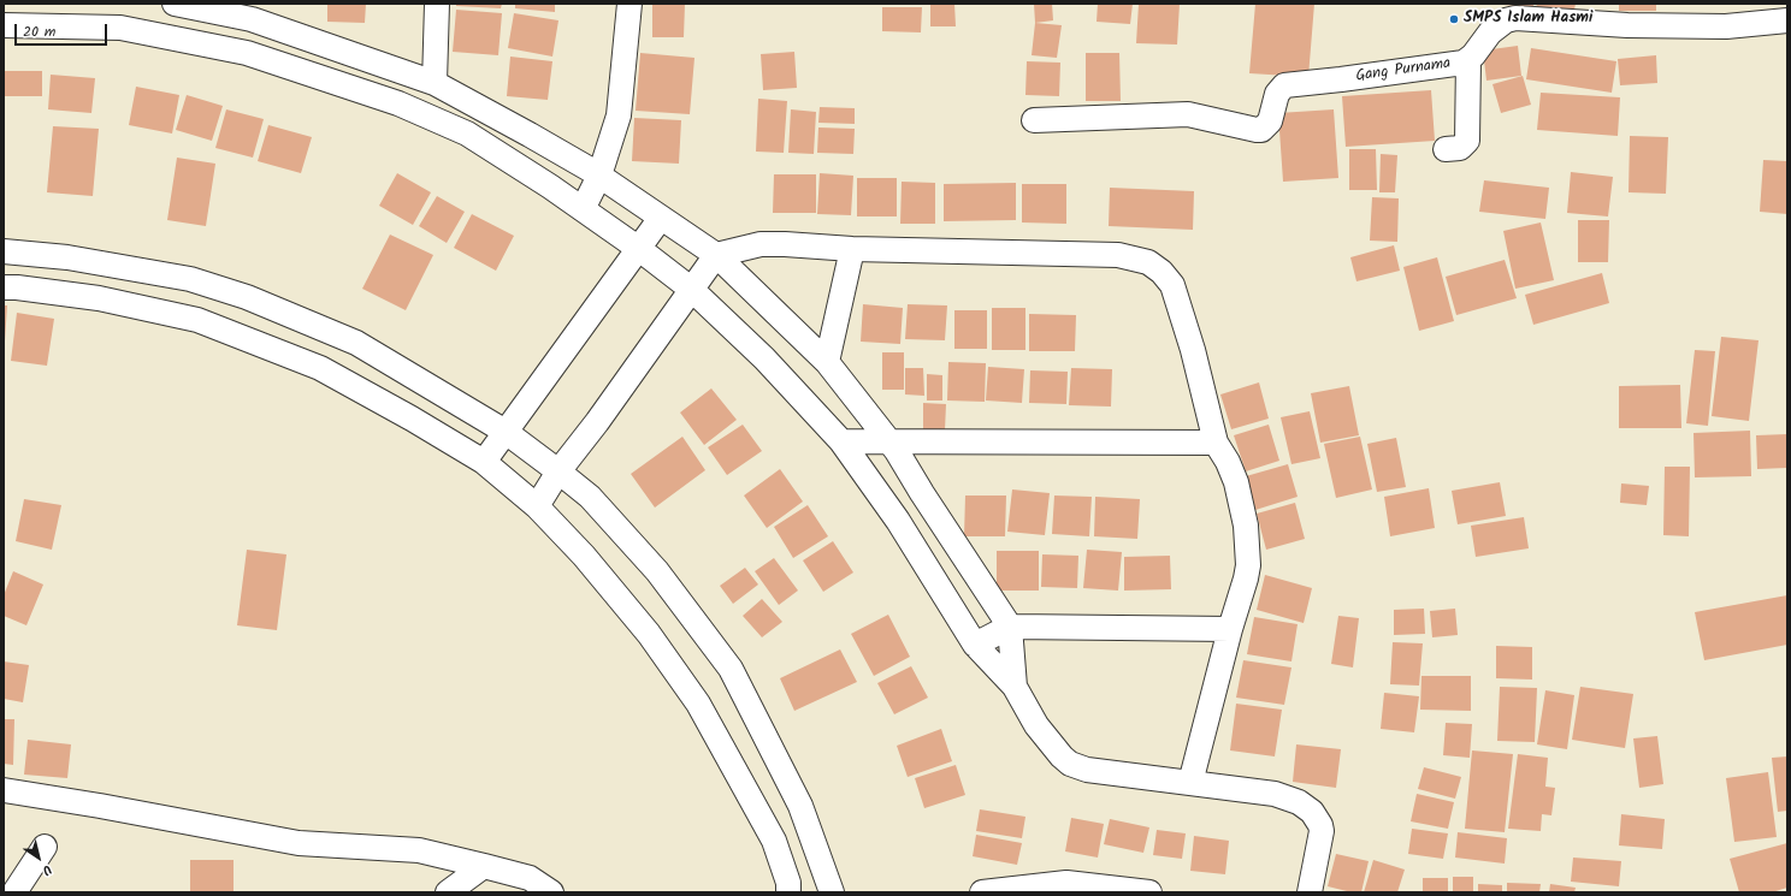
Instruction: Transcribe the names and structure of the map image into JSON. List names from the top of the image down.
{
  "streets": {
    "street": ["Gang Purnama"]
  },
  "places": ["SMPS Islam Hasmi"],
  "scale_bar": "20 m",
  "north": "bottom right"
}
